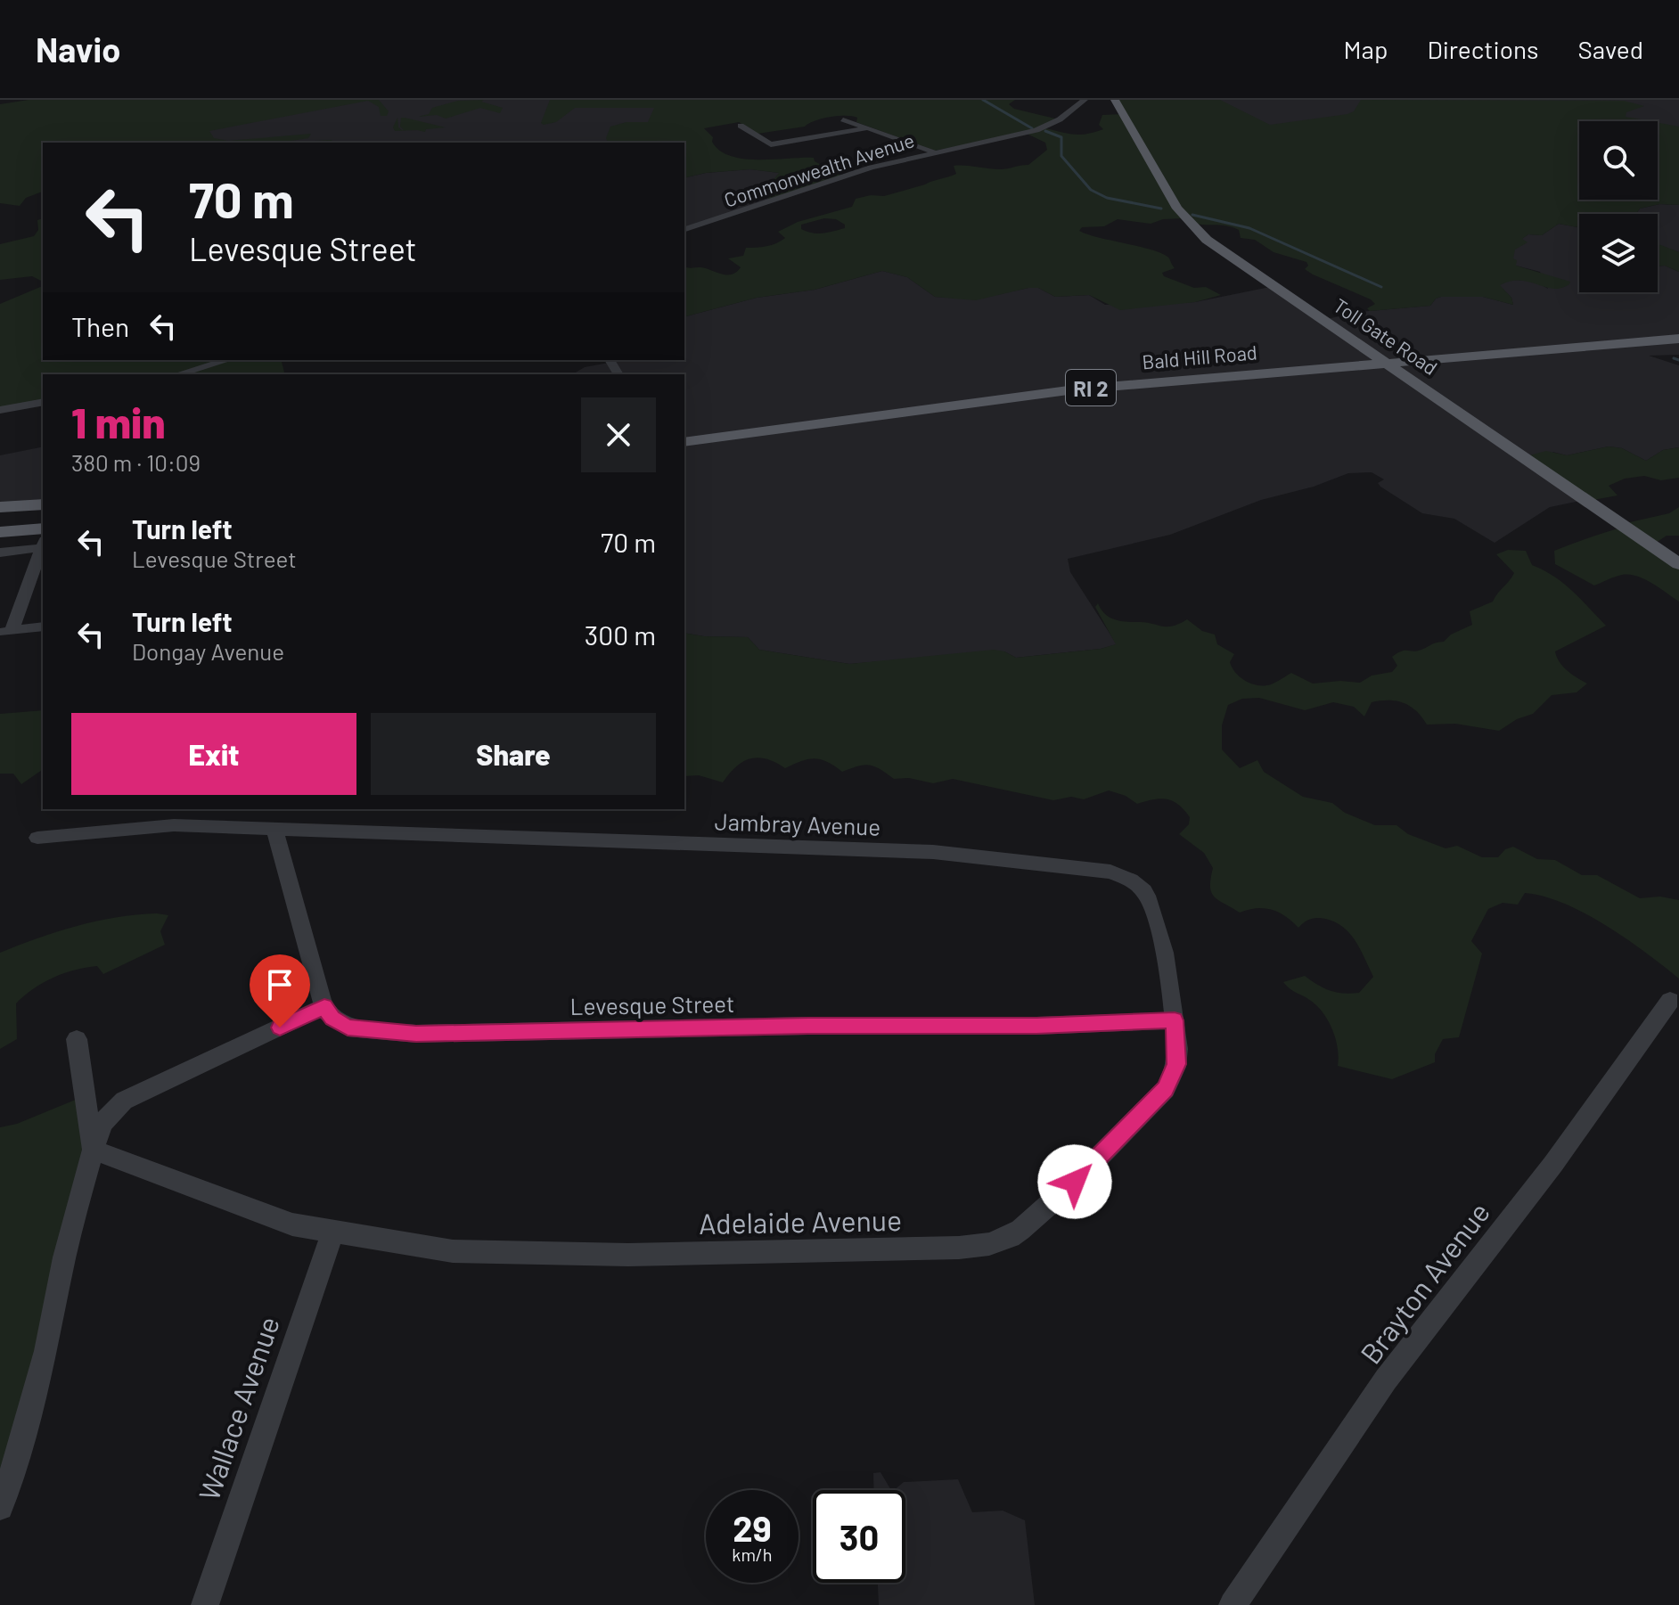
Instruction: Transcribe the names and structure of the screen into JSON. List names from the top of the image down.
{
  "streets": {
    "main road": ["Toll Gate Road", "Bald Hill Road", "RI 2"],
    "street": [
      "Commonwealth Avenue",
      "Jambray Avenue",
      "Levesque Street",
      "Adelaide Avenue",
      "Brayton Avenue",
      "Wallace Avenue"
    ]
  },
  "crossings": [
    ["Toll Gate Road", "Bald Hill Road"],
    ["Jambray Avenue", "Adelaide Avenue"],
    ["Levesque Street", "Adelaide Avenue"],
    ["Adelaide Avenue", "Wallace Avenue"]
  ],
  "page": {
    "header": "Navio",
    "nav": ["Map", "Directions", "Saved"],
    "turn": ["70 m", "Levesque Street"],
    "then": "Then",
    "heading": ["1 min", "380 m · 10:09"],
    "list": [
      {
        "name": "Turn left",
        "note": "Levesque Street",
        "value": "70 m"
      },
      {
        "name": "Turn left",
        "note": "Dongay Avenue",
        "value": "300 m"
      }
    ],
    "buttons": ["Exit", "Share"],
    "speed": "29 km/h",
    "limit": "30"
  }
}
